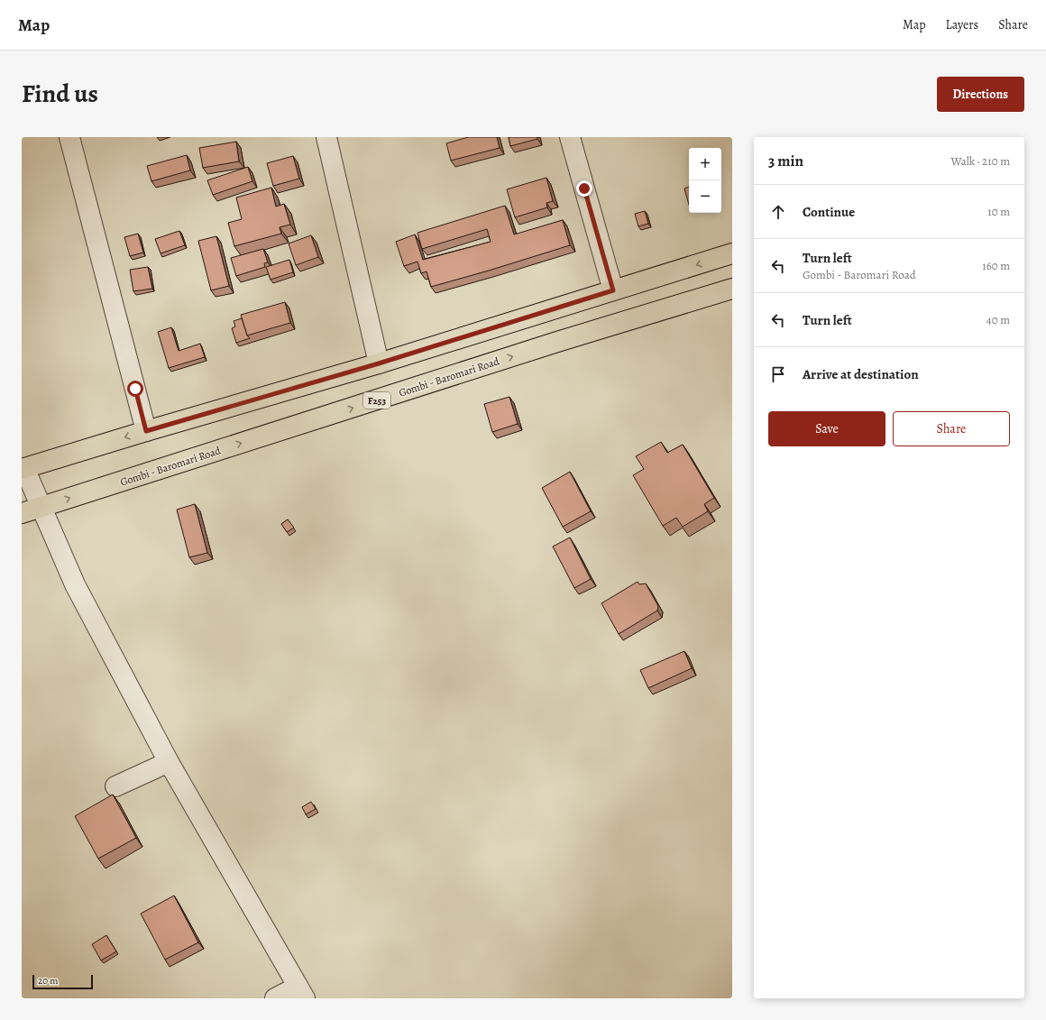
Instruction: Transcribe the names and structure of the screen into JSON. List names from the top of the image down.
{
  "streets": {
    "main road": ["Gombi - Baromari Road", "F253"]
  },
  "scale_bar": "20 m",
  "page": {
    "header": "Map",
    "nav": ["Map", "Layers", "Share"],
    "title": "Find us",
    "buttons": [
      "Directions",
      ["Save", "Share"]
    ],
    "heading": ["3 min", "Walk · 210 m"],
    "map_buttons": ["+", "−"],
    "list": [
      ["Continue", "10 m"],
      ["Turn left", "Gombi - Baromari Road", "160 m"],
      ["Turn left", "40 m"],
      "Arrive at destination"
    ],
    "scale": "20 m"
  }
}
